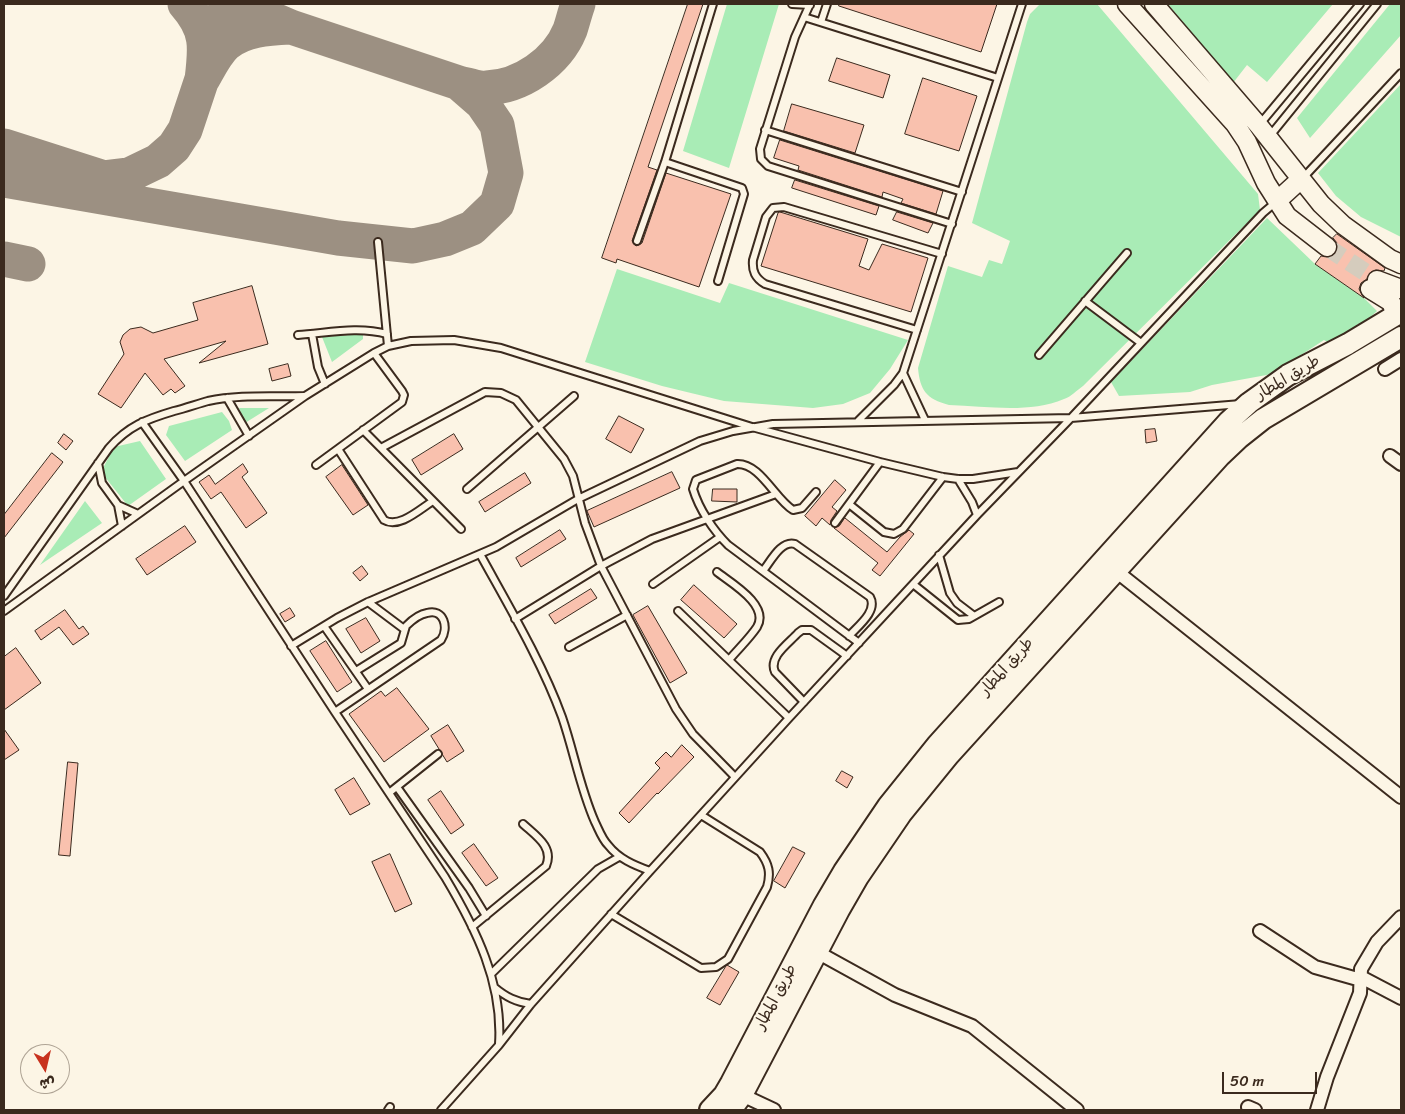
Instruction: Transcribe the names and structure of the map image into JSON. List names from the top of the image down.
{
  "streets": {
    "main road": ["طريق المطار"]
  },
  "scale_bar": "50 m",
  "north": "bottom"
}
